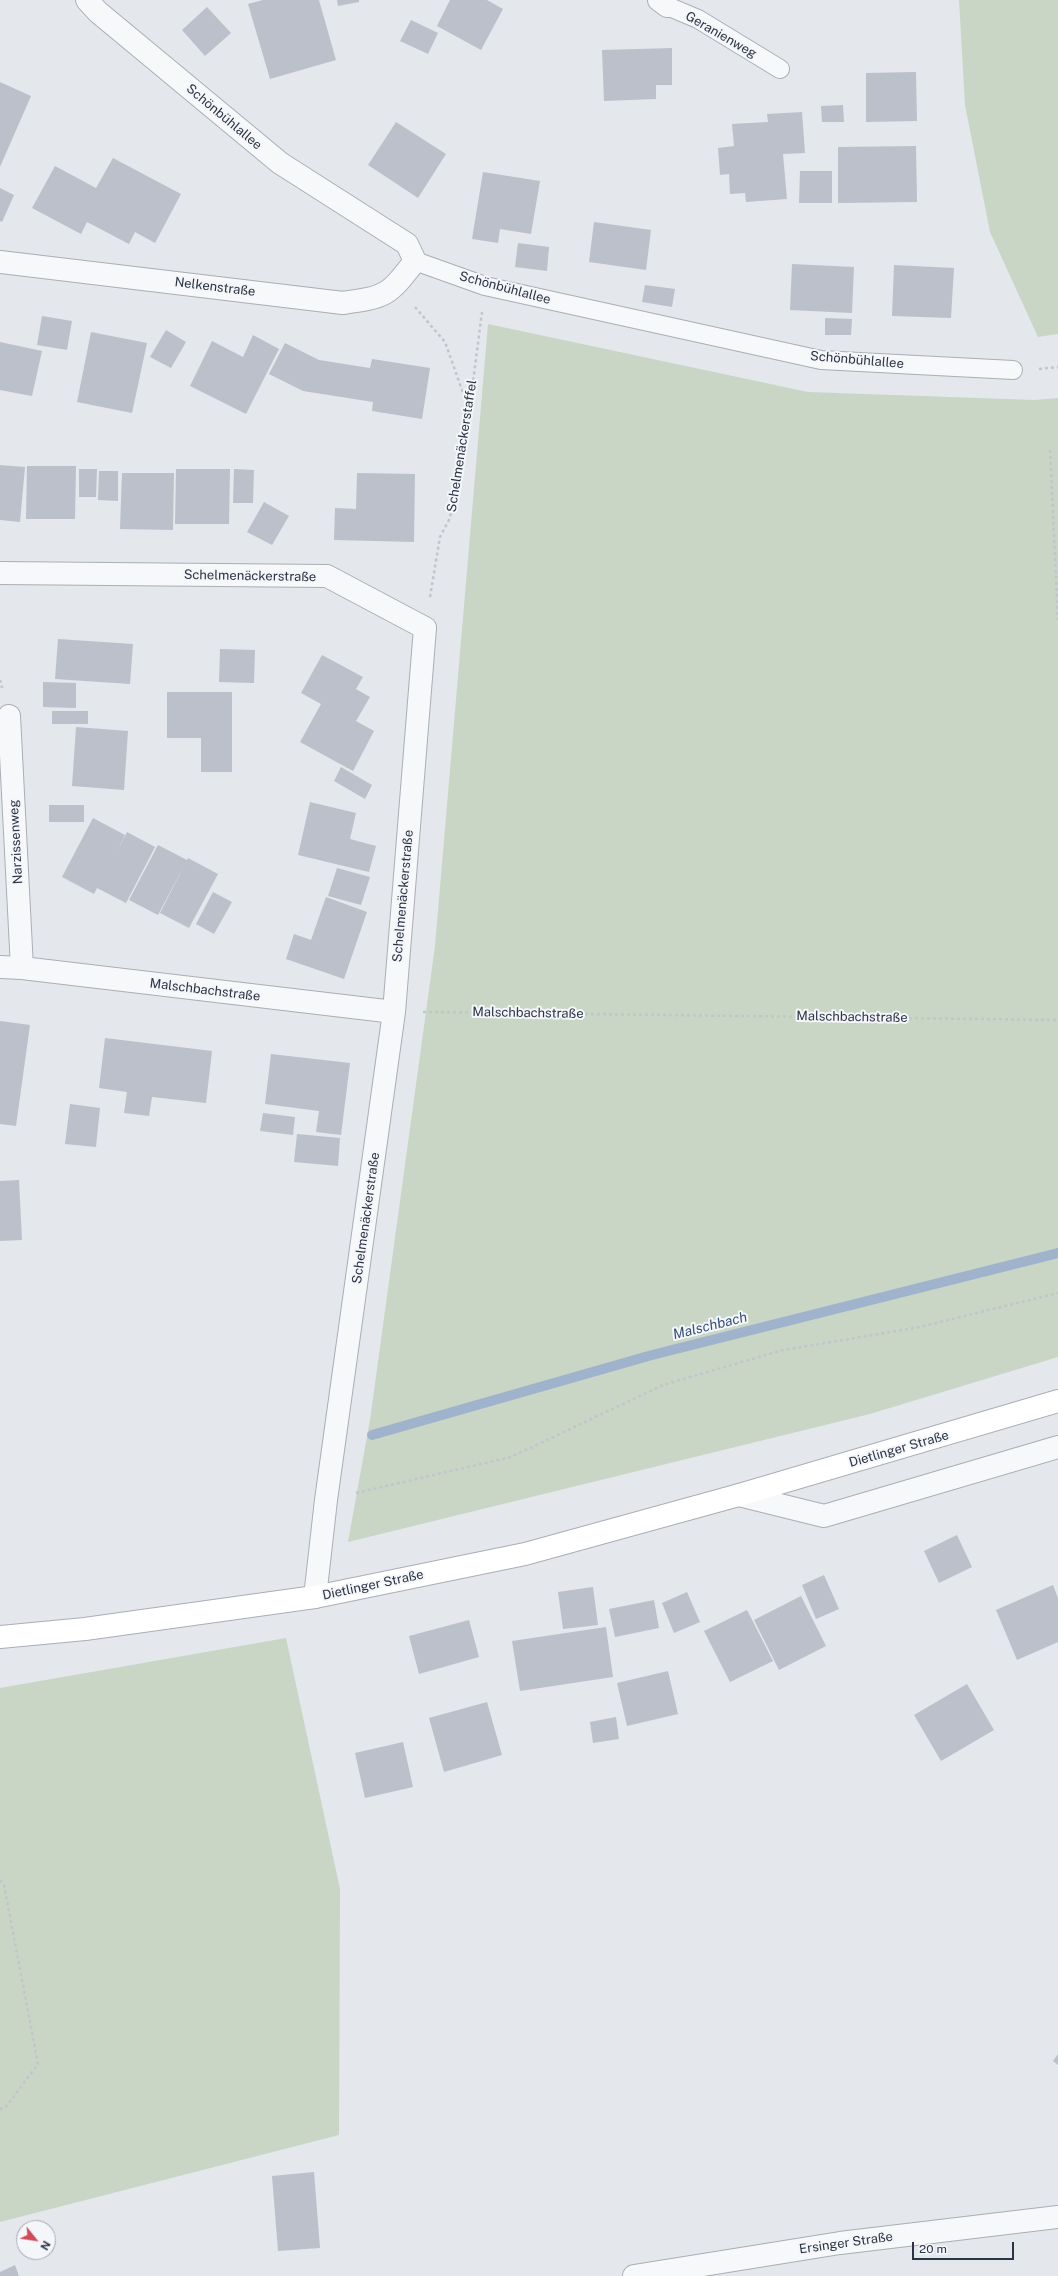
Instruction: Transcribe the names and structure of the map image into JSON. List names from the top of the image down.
{
  "streets": {
    "main road": ["Dietlinger Straße"],
    "street": [
      "Schönbühlallee",
      "Nelkenstraße",
      "Schelmenäckerstraße",
      "Narzissenweg",
      "Malschbachstraße",
      "Ersinger Straße"
    ],
    "lane": ["Geranienweg"],
    "path": ["Schelmenäckerstaffel"]
  },
  "crossings": [
    ["Schönbühlallee", "Nelkenstraße"],
    ["Schönbühlallee", "Schelmenäckerstaffel"],
    ["Schelmenäckerstaffel", "Schelmenäckerstraße"],
    ["Schelmenäckerstraße", "Malschbachstraße"],
    ["Schelmenäckerstraße", "Dietlinger Straße"],
    ["Narzissenweg", "Malschbachstraße"]
  ],
  "water": ["Malschbach"],
  "scale_bar": "20 m",
  "north": "bottom right"
}
